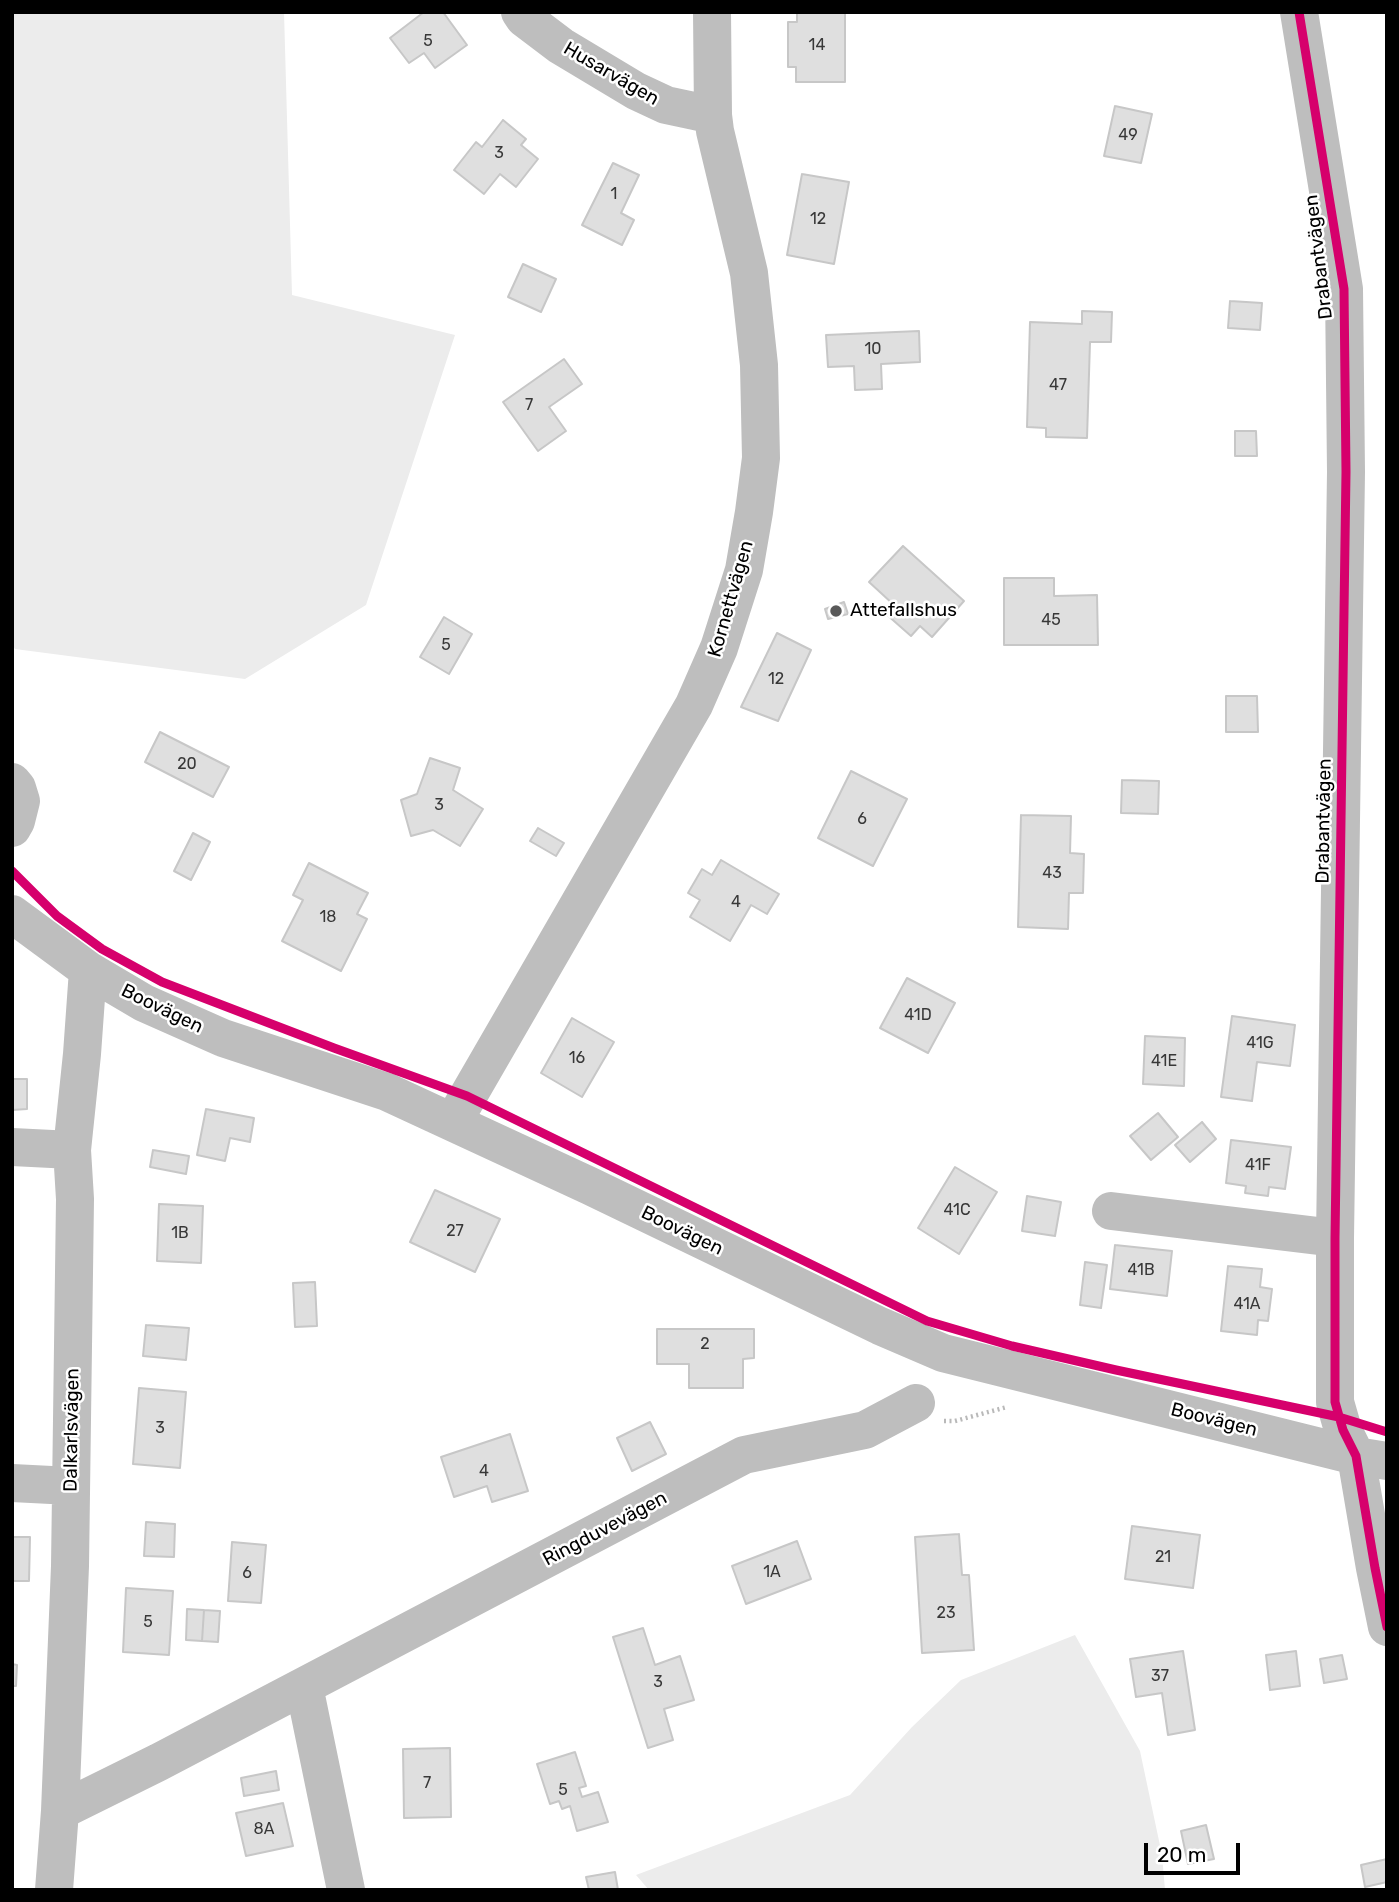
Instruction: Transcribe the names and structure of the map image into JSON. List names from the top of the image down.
{
  "streets": {
    "street": [
      "Husarvägen",
      "Drabantvägen",
      "Kornettvägen",
      "Boovägen",
      "Dalkarlsvägen",
      "Ringduvevägen"
    ]
  },
  "crossings": [
    ["Husarvägen", "Kornettvägen"],
    ["Drabantvägen", "Boovägen"],
    ["Kornettvägen", "Boovägen"],
    ["Boovägen", "Dalkarlsvägen"],
    ["Dalkarlsvägen", "Ringduvevägen"]
  ],
  "places": ["Attefallshus"],
  "house_numbers": [
    "5",
    "14",
    "49",
    "3",
    "1",
    "12",
    "10",
    "47",
    "7",
    "45",
    "5",
    "12",
    "20",
    "3",
    "6",
    "43",
    "4",
    "18",
    "41D",
    "41G",
    "16",
    "41E",
    "41F",
    "41C",
    "27",
    "1B",
    "41B",
    "41A",
    "2",
    "3",
    "4",
    "21",
    "1A",
    "6",
    "23",
    "5",
    "37",
    "3",
    "7",
    "5",
    "8A"
  ],
  "scale_bar": "20 m"
}
